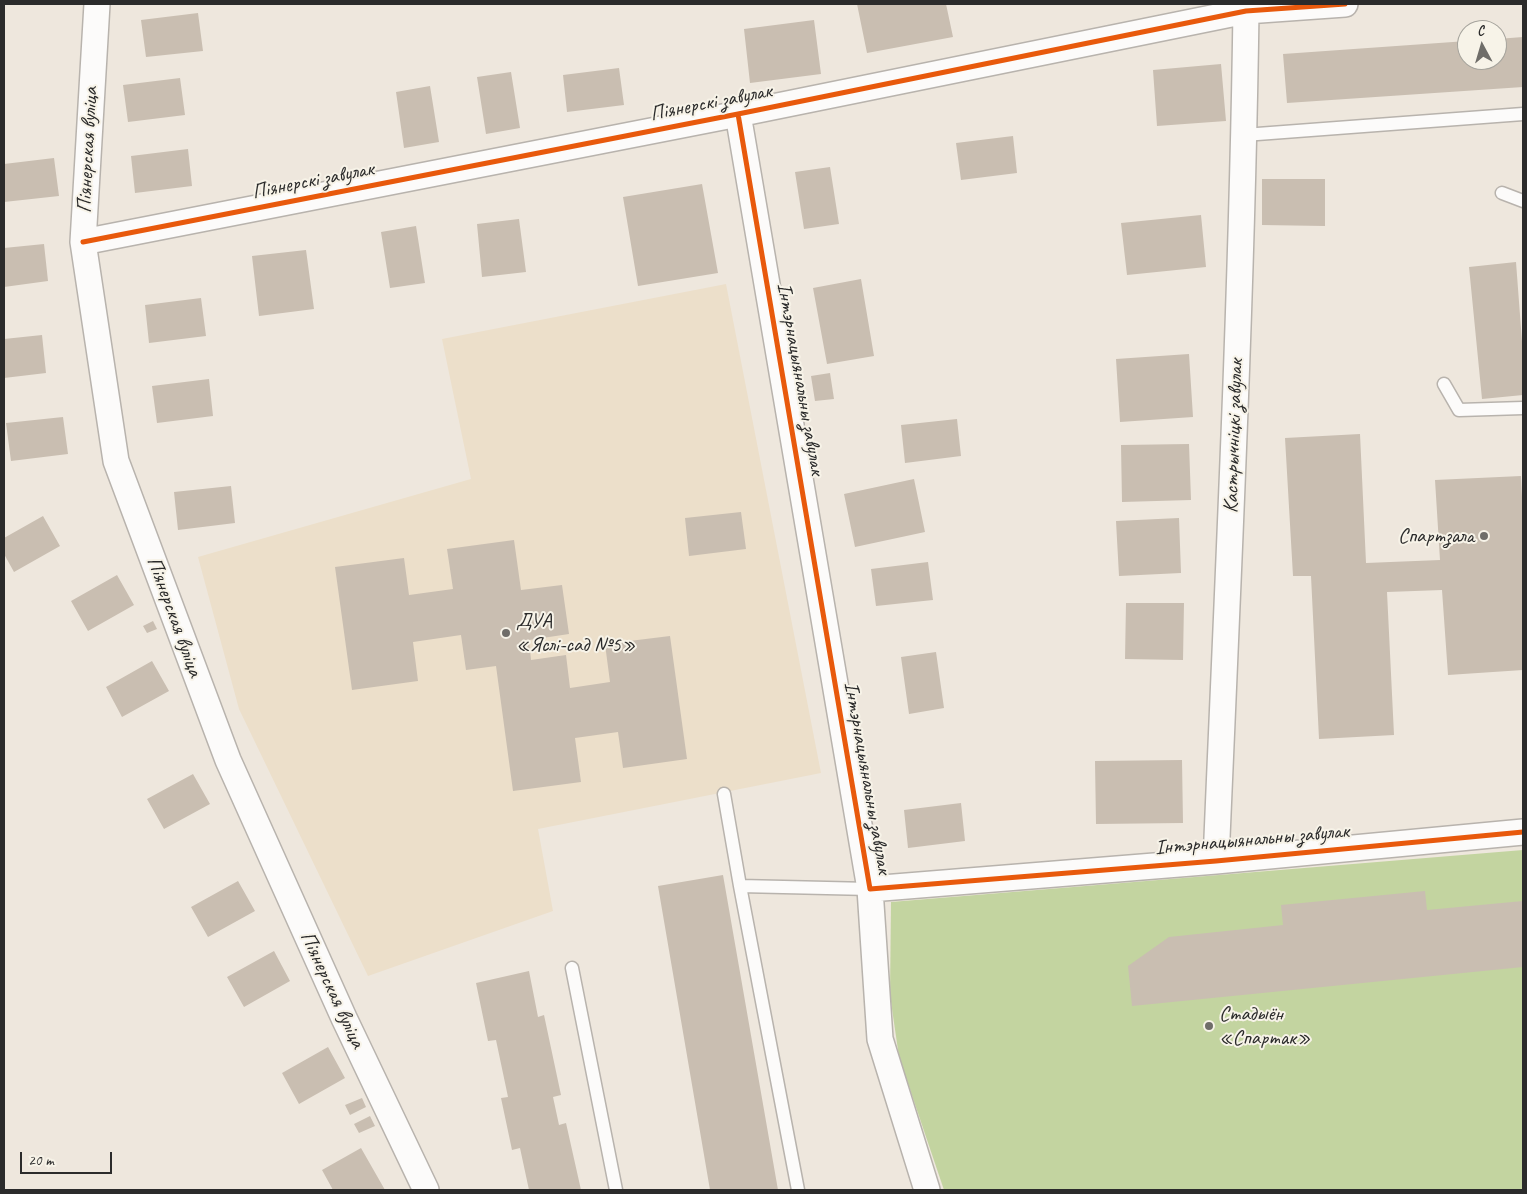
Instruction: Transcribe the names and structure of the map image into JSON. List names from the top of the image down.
{
  "streets": {
    "street": [
      "Піянерскі завулак",
      "Піянерская вуліца",
      "Інтэрнацыянальны завулак",
      "Кастрычніцкі завулак"
    ]
  },
  "crossings": [
    ["Піянерскі завулак", "Піянерская вуліца"],
    ["Піянерскі завулак", "Інтэрнацыянальны завулак"],
    ["Піянерскі завулак", "Кастрычніцкі завулак"],
    ["Інтэрнацыянальны завулак", "Кастрычніцкі завулак"]
  ],
  "places": ["Спартзала", "ДУА «Яслі-сад №5»", "Стадыён «Спартак»"],
  "scale_bar": "20 m",
  "north": "top"
}
